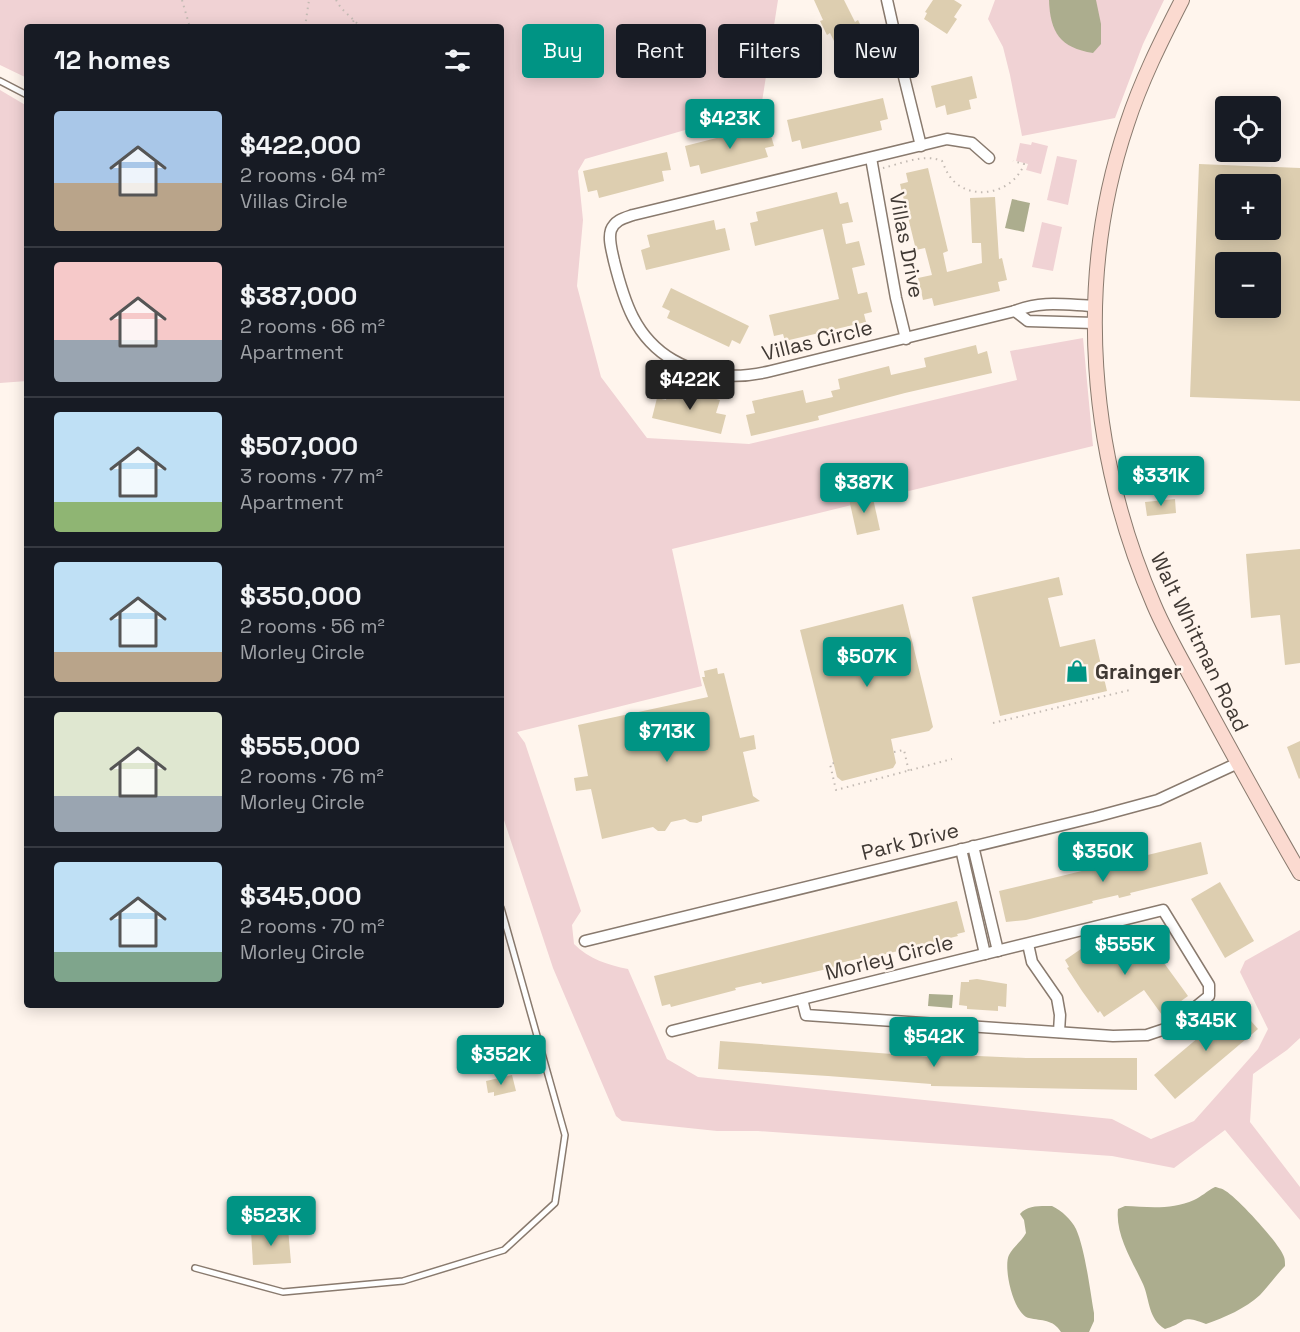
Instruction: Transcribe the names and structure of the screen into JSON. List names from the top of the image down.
{
  "streets": {
    "main road": ["Walt Whitman Road"],
    "street": [
      "Villas Drive",
      "Villas Circle",
      "Park Drive",
      "Morley Circle"
    ]
  },
  "crossings": [
    ["Villas Drive", "Villas Circle"],
    ["Villas Circle", "Walt Whitman Road"],
    ["Walt Whitman Road", "Park Drive"],
    ["Park Drive", "Morley Circle"]
  ],
  "places": {
    "shop": ["Grainger"]
  },
  "page": {
    "chip": [
      "Buy",
      "Rent",
      "Filters",
      "New"
    ],
    "heading": "12 homes",
    "map_buttons": ["+", "−"],
    "list": [
      {
        "name": "$422,000",
        "note": "2 rooms · 64 m² · Villas Circle"
      },
      {
        "name": "$387,000",
        "note": "2 rooms · 66 m² · Apartment"
      },
      {
        "name": "$507,000",
        "note": "3 rooms · 77 m² · Apartment"
      },
      {
        "name": "$350,000",
        "note": "2 rooms · 56 m² · Morley Circle"
      },
      {
        "name": "$555,000",
        "note": "2 rooms · 76 m² · Morley Circle"
      },
      {
        "name": "$345,000",
        "note": "2 rooms · 70 m² · Morley Circle"
      }
    ],
    "price": [
      "$423K",
      "$422K",
      "$331K",
      "$387K",
      "$507K",
      "$713K",
      "$350K",
      "$555K",
      "$345K",
      "$542K",
      "$352K",
      "$523K"
    ]
  }
}
